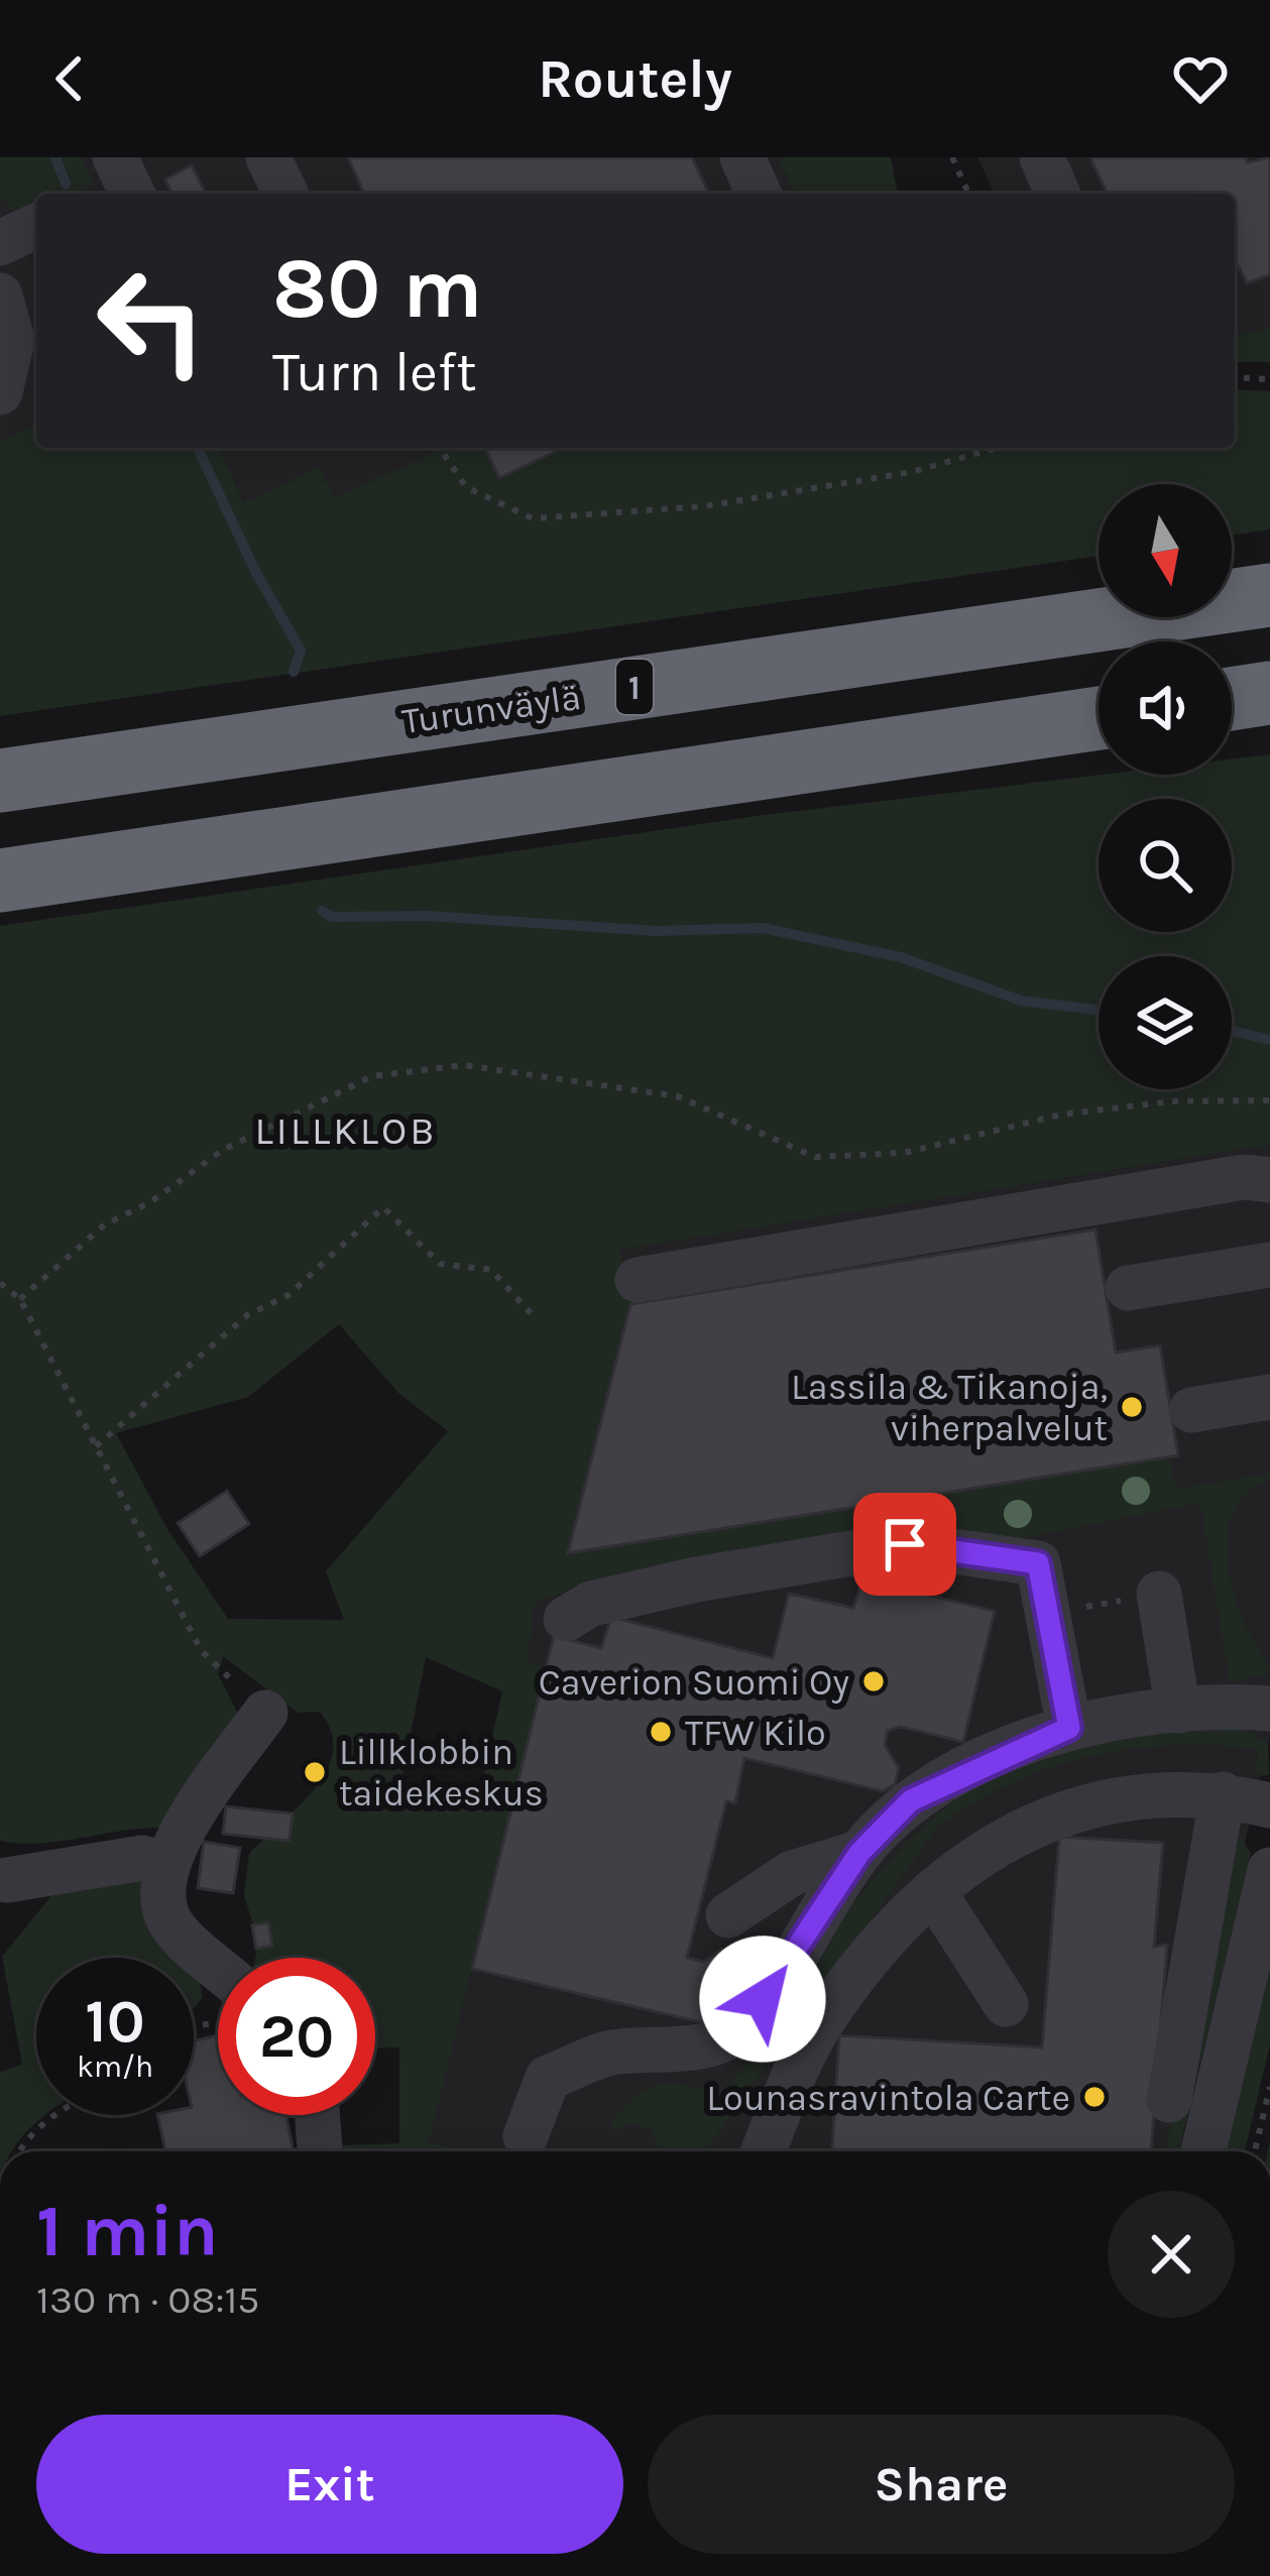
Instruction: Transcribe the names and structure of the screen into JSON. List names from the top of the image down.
{
  "streets": {
    "highway": ["1", "Turunväylä"]
  },
  "districts": ["LILLKLOB"],
  "places": [
    "Lassila & Tikanoja, viherpalvelut",
    "Caverion Suomi Oy",
    "TFW Kilo",
    "Lillklobbin taidekeskus",
    "Lounasravintola Carte"
  ],
  "north": "bottom",
  "page": {
    "header": "Routely",
    "turn": ["80 m", "Turn left"],
    "speed": "10 km/h",
    "limit": "20",
    "heading": ["1 min", "130 m · 08:15"],
    "buttons": ["Exit", "Share"]
  }
}
